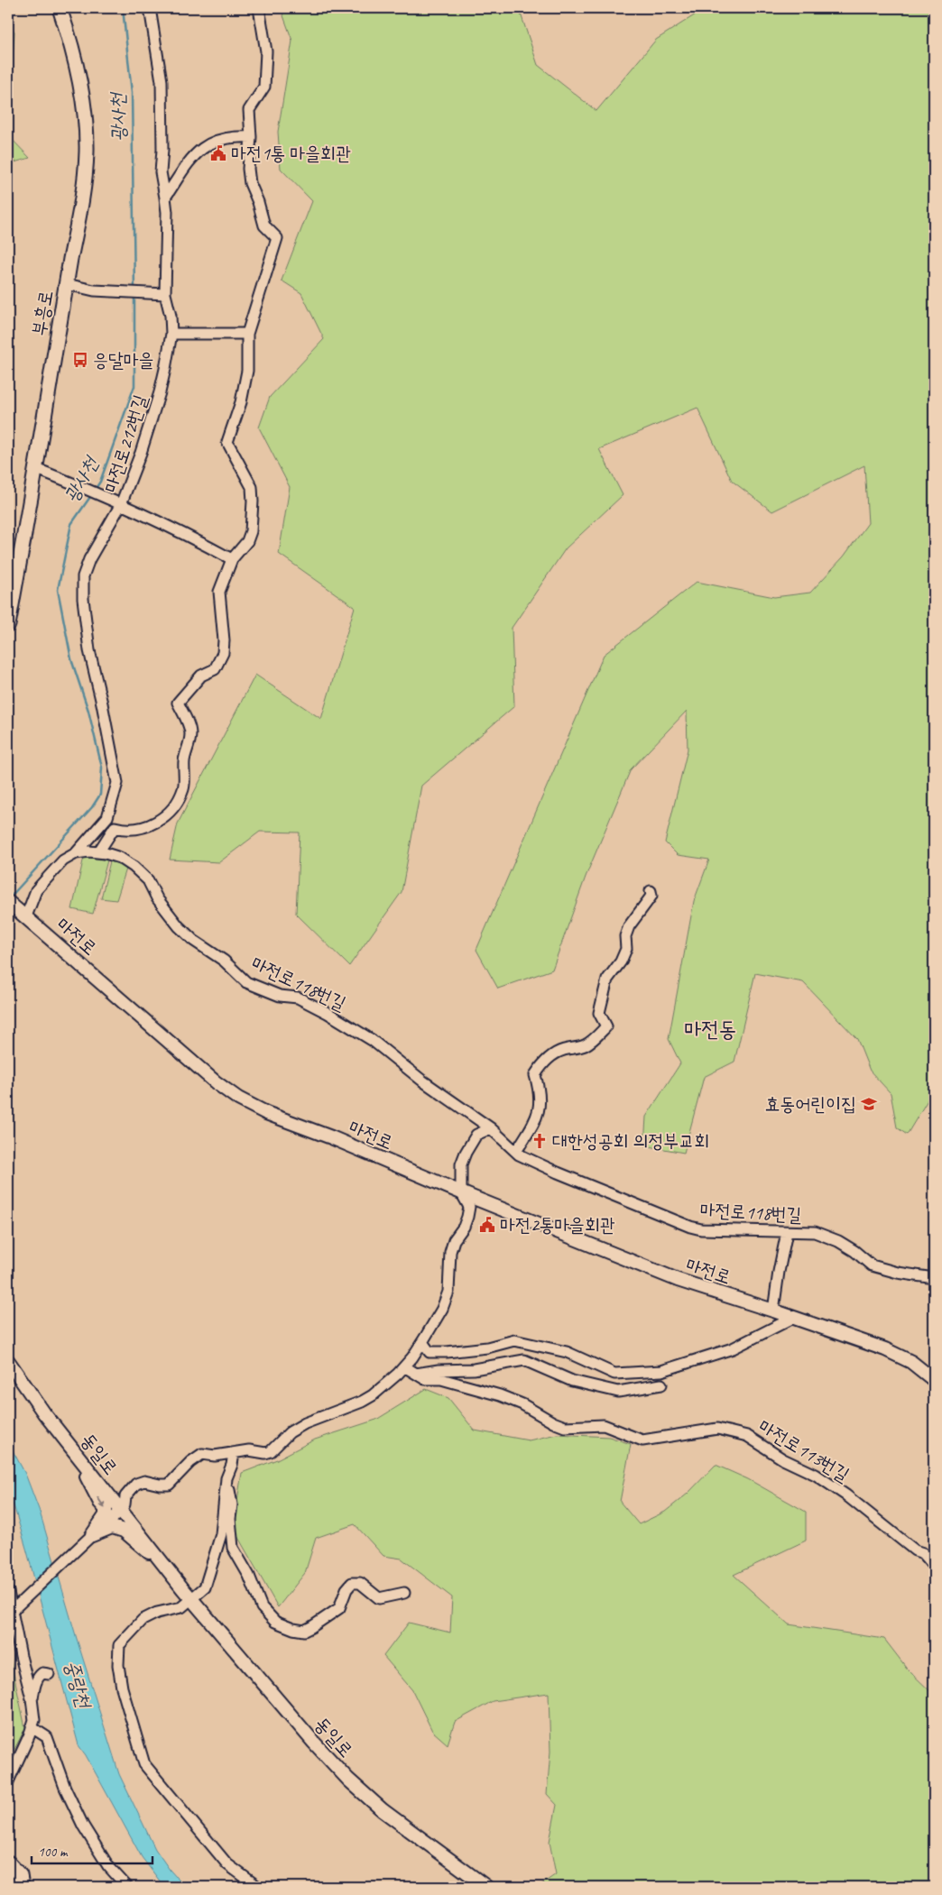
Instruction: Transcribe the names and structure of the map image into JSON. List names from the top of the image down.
{
  "streets": {
    "main road": ["부흥로"],
    "street": [
      "마전로212번길",
      "마전로",
      "마전로118번길",
      "마전로113번길",
      "동일로"
    ]
  },
  "districts": ["마전동"],
  "water": ["광사천", "중랑천"],
  "places": {
    "public building": ["마전1통 마을회관", "마전2통마을회관"],
    "bus stop": ["응달마을"],
    "school or university": ["효동어린이집"],
    "church": ["대한성공회 의정부교회"]
  },
  "scale_bar": "100 m"
}
